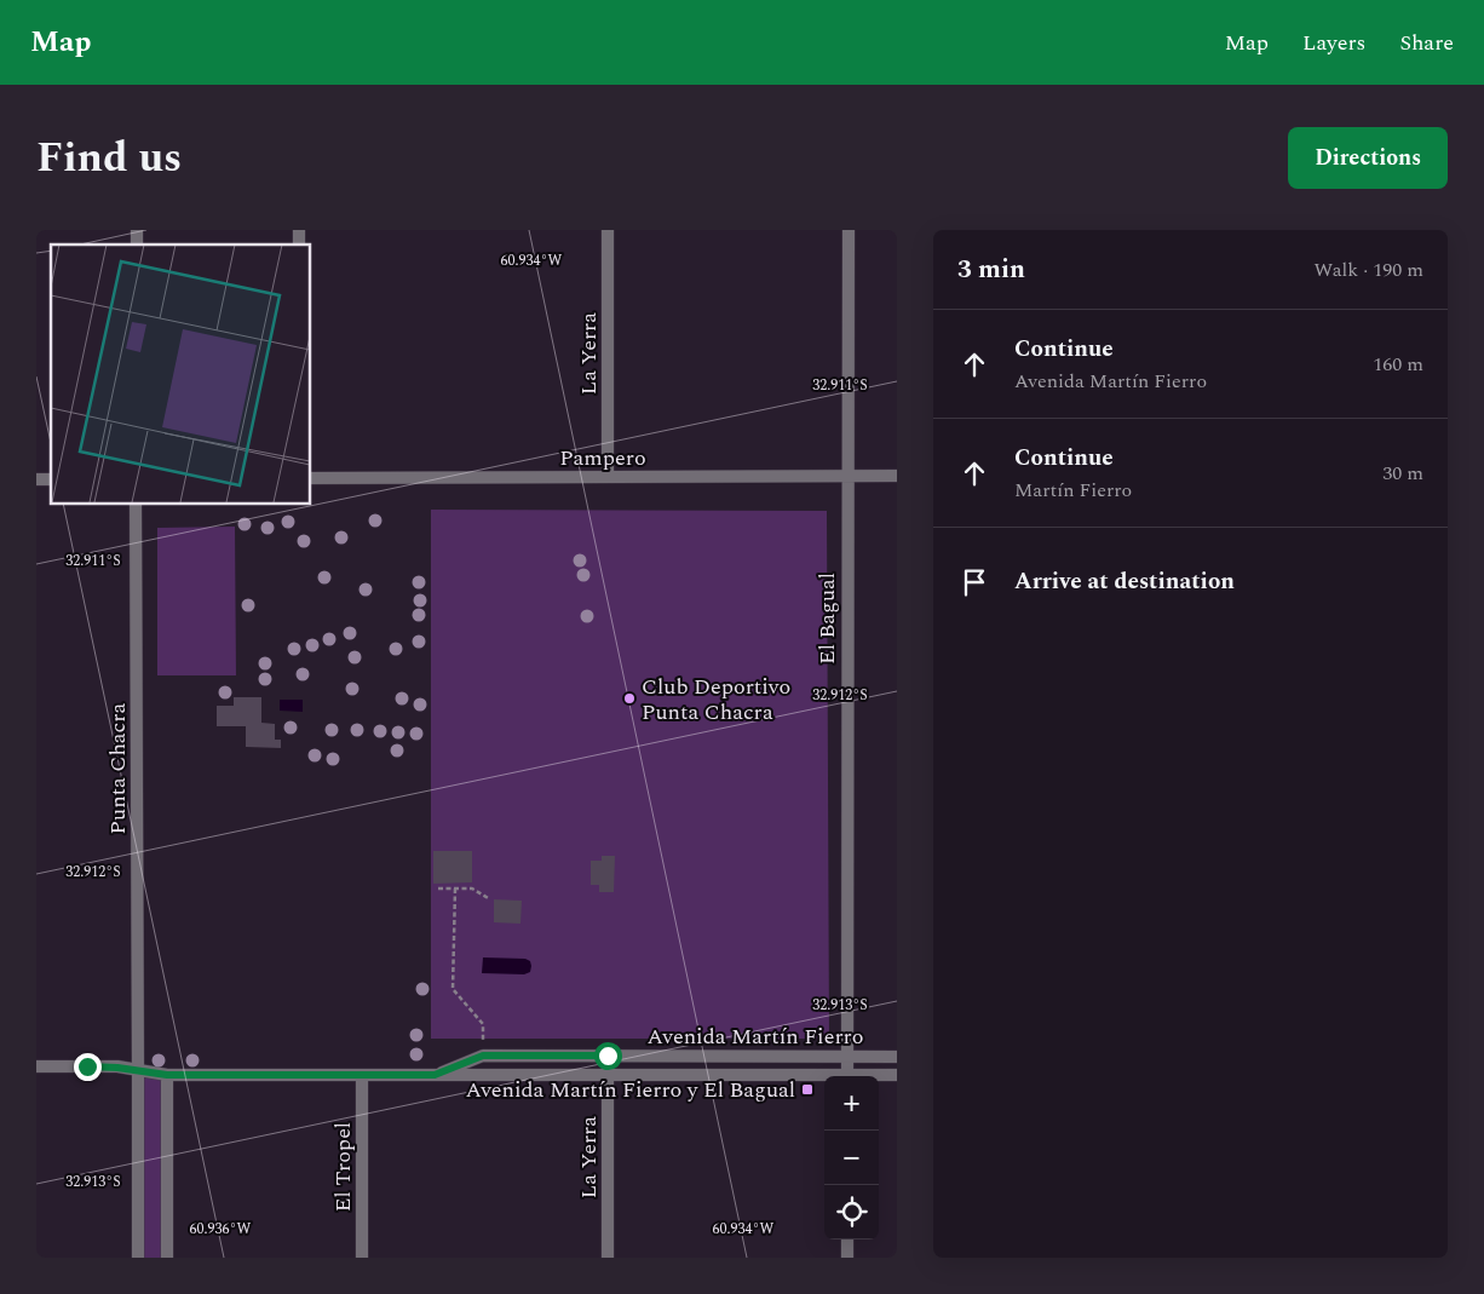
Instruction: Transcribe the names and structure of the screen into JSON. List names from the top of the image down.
{
  "streets": {
    "street": [
      "La Yerra",
      "Pampero",
      "El Bagual",
      "Punta Chacra",
      "Avenida Martín Fierro",
      "El Tropel"
    ]
  },
  "crossings": [
    ["La Yerra", "Pampero"],
    ["La Yerra", "Avenida Martín Fierro"],
    ["Pampero", "El Bagual"],
    ["El Bagual", "Avenida Martín Fierro"],
    ["Punta Chacra", "Avenida Martín Fierro"],
    ["Avenida Martín Fierro", "El Tropel"]
  ],
  "places": {
    "other": ["Club Deportivo Punta Chacra"],
    "transit": ["Avenida Martín Fierro y El Bagual"]
  },
  "page": {
    "header": "Map",
    "nav": ["Map", "Layers", "Share"],
    "title": "Find us",
    "buttons": "Directions",
    "heading": ["3 min", "Walk · 190 m"],
    "list": [
      ["Continue", "Avenida Martín Fierro", "160 m"],
      ["Continue", "Martín Fierro", "30 m"],
      "Arrive at destination"
    ],
    "map_buttons": ["+", "−"]
  },
  "coordinates": [
    "60.934°W",
    "32.911°S",
    "32.912°S",
    "32.913°S",
    "60.936°W"
  ]
}
